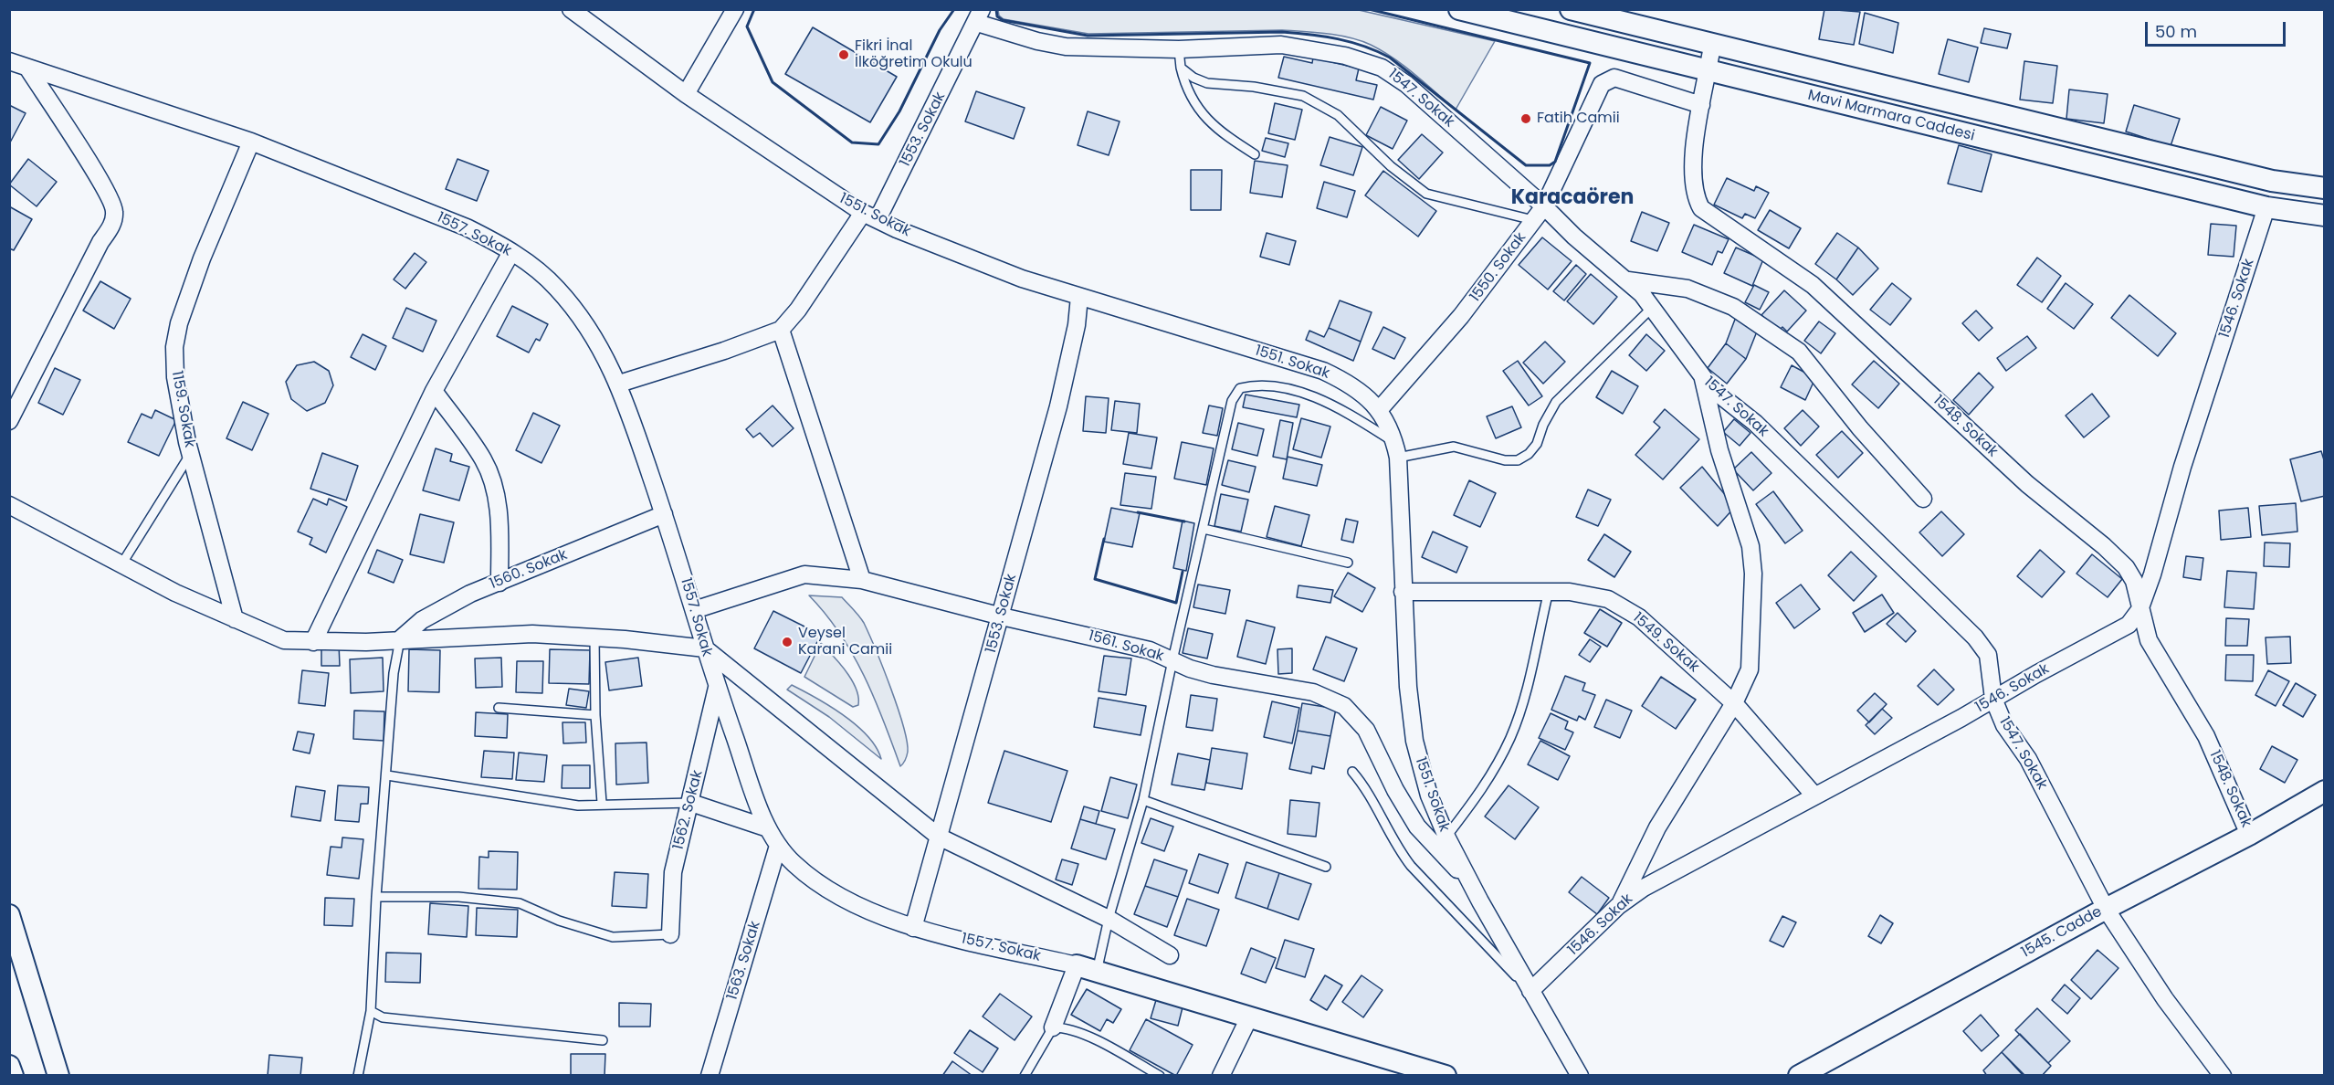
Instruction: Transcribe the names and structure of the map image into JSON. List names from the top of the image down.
{
  "streets": {
    "street": [
      "1547. Sokak",
      "Mavi Marmara Caddesi",
      "1553. Sokak",
      "1551. Sokak",
      "1557. Sokak",
      "1550. Sokak",
      "1546. Sokak",
      "1159. Sokak",
      "1548. Sokak",
      "1560. Sokak",
      "1549. Sokak",
      "1561. Sokak",
      "1562. Sokak",
      "1545. Cadde",
      "1563. Sokak"
    ]
  },
  "crossings": [
    ["1547. Sokak", "1553. Sokak"],
    ["1547. Sokak", "1550. Sokak"],
    ["1547. Sokak", "1546. Sokak"],
    ["1547. Sokak", "1545. Cadde"],
    ["Mavi Marmara Caddesi", "1546. Sokak"],
    ["Mavi Marmara Caddesi", "1548. Sokak"],
    ["1553. Sokak", "1551. Sokak"],
    ["1553. Sokak", "1557. Sokak"],
    ["1553. Sokak", "1561. Sokak"],
    ["1551. Sokak", "1550. Sokak"],
    ["1551. Sokak", "1546. Sokak"],
    ["1551. Sokak", "1549. Sokak"],
    ["1551. Sokak", "1561. Sokak"],
    ["1557. Sokak", "1159. Sokak"],
    ["1557. Sokak", "1560. Sokak"],
    ["1557. Sokak", "1561. Sokak"],
    ["1557. Sokak", "1562. Sokak"],
    ["1557. Sokak", "1563. Sokak"],
    ["1550. Sokak", "1548. Sokak"],
    ["1546. Sokak", "1548. Sokak"],
    ["1546. Sokak", "1549. Sokak"],
    ["1548. Sokak", "1545. Cadde"]
  ],
  "districts": ["Karacaören"],
  "places": ["Fikri İnal İlköğretim Okulu", "Fatih Camii", "Veysel Karani Camii"],
  "scale_bar": "50 m"
}
